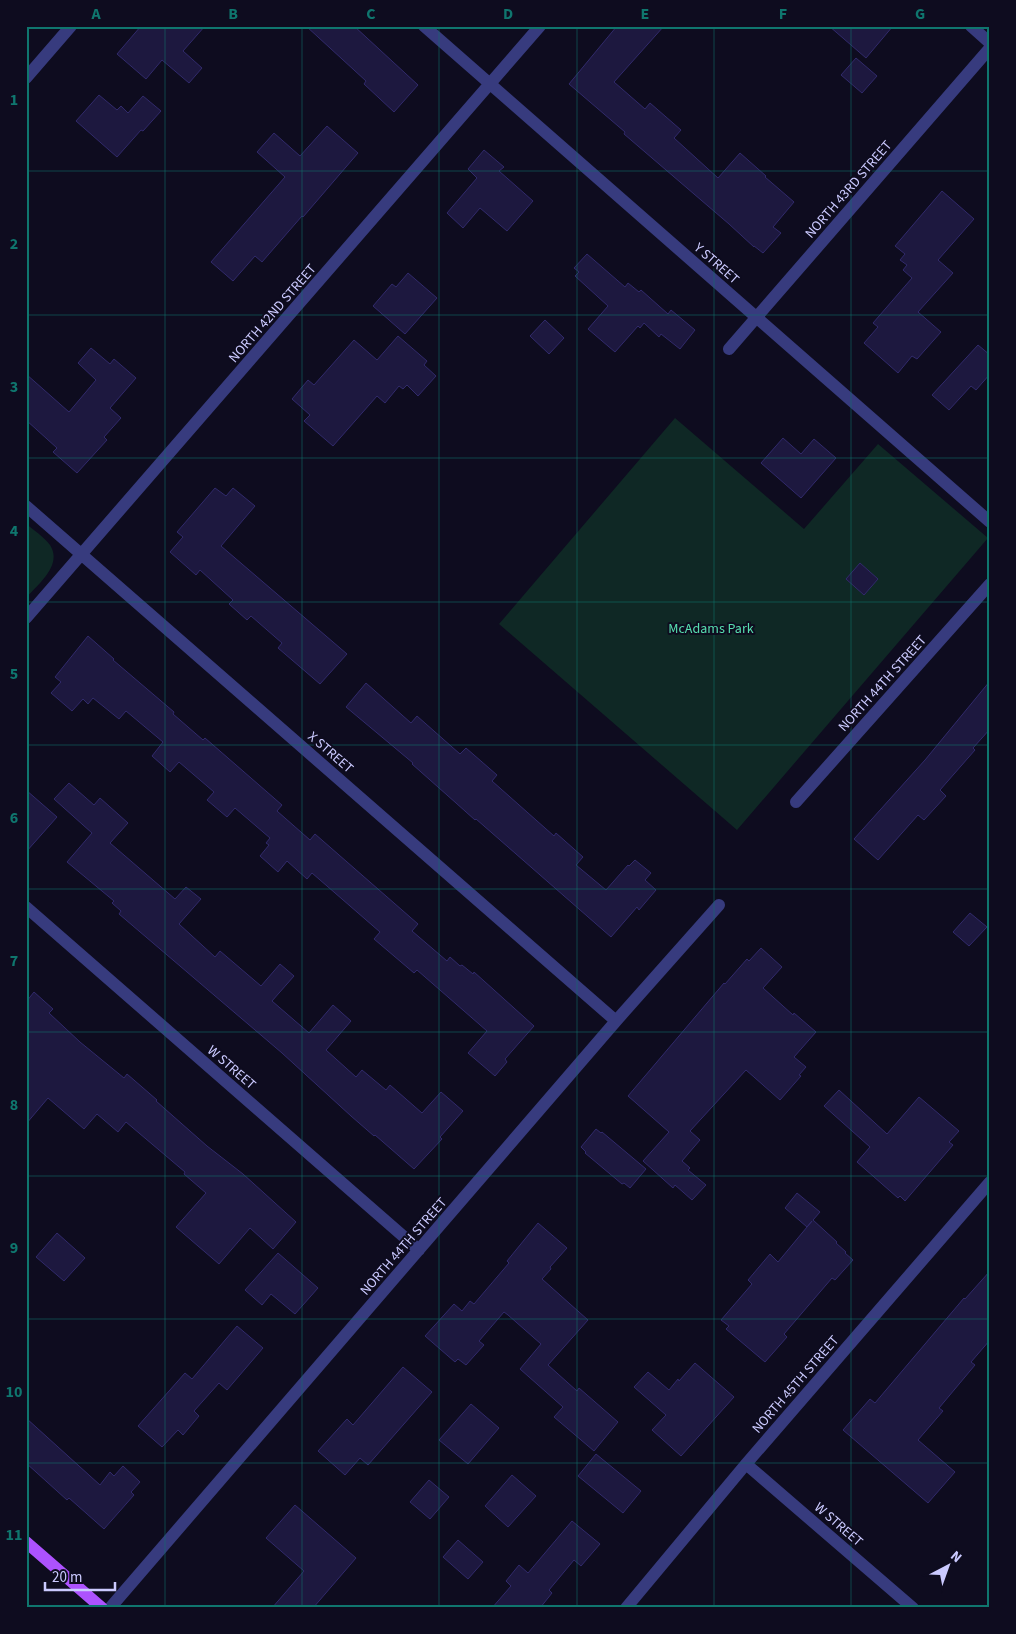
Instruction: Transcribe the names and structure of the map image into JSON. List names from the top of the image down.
{
  "streets": {
    "street": [
      "NORTH 43RD STREET",
      "Y STREET",
      "NORTH 42ND STREET",
      "NORTH 44TH STREET",
      "X STREET",
      "W STREET",
      "NORTH 45TH STREET"
    ]
  },
  "crossings": [
    ["NORTH 43RD STREET", "Y STREET"],
    ["Y STREET", "NORTH 42ND STREET"],
    ["NORTH 42ND STREET", "X STREET"],
    ["NORTH 44TH STREET", "X STREET"],
    ["NORTH 44TH STREET", "W STREET"],
    ["W STREET", "NORTH 45TH STREET"]
  ],
  "parks": ["McAdams Park"],
  "scale_bar": "20 m",
  "north": "top right",
  "grid": {
    "columns": [
      "A",
      "B",
      "C",
      "D",
      "E",
      "F",
      "G"
    ],
    "rows": [
      "1",
      "2",
      "3",
      "4",
      "5",
      "6",
      "7",
      "8",
      "9",
      "10",
      "11"
    ]
  }
}
